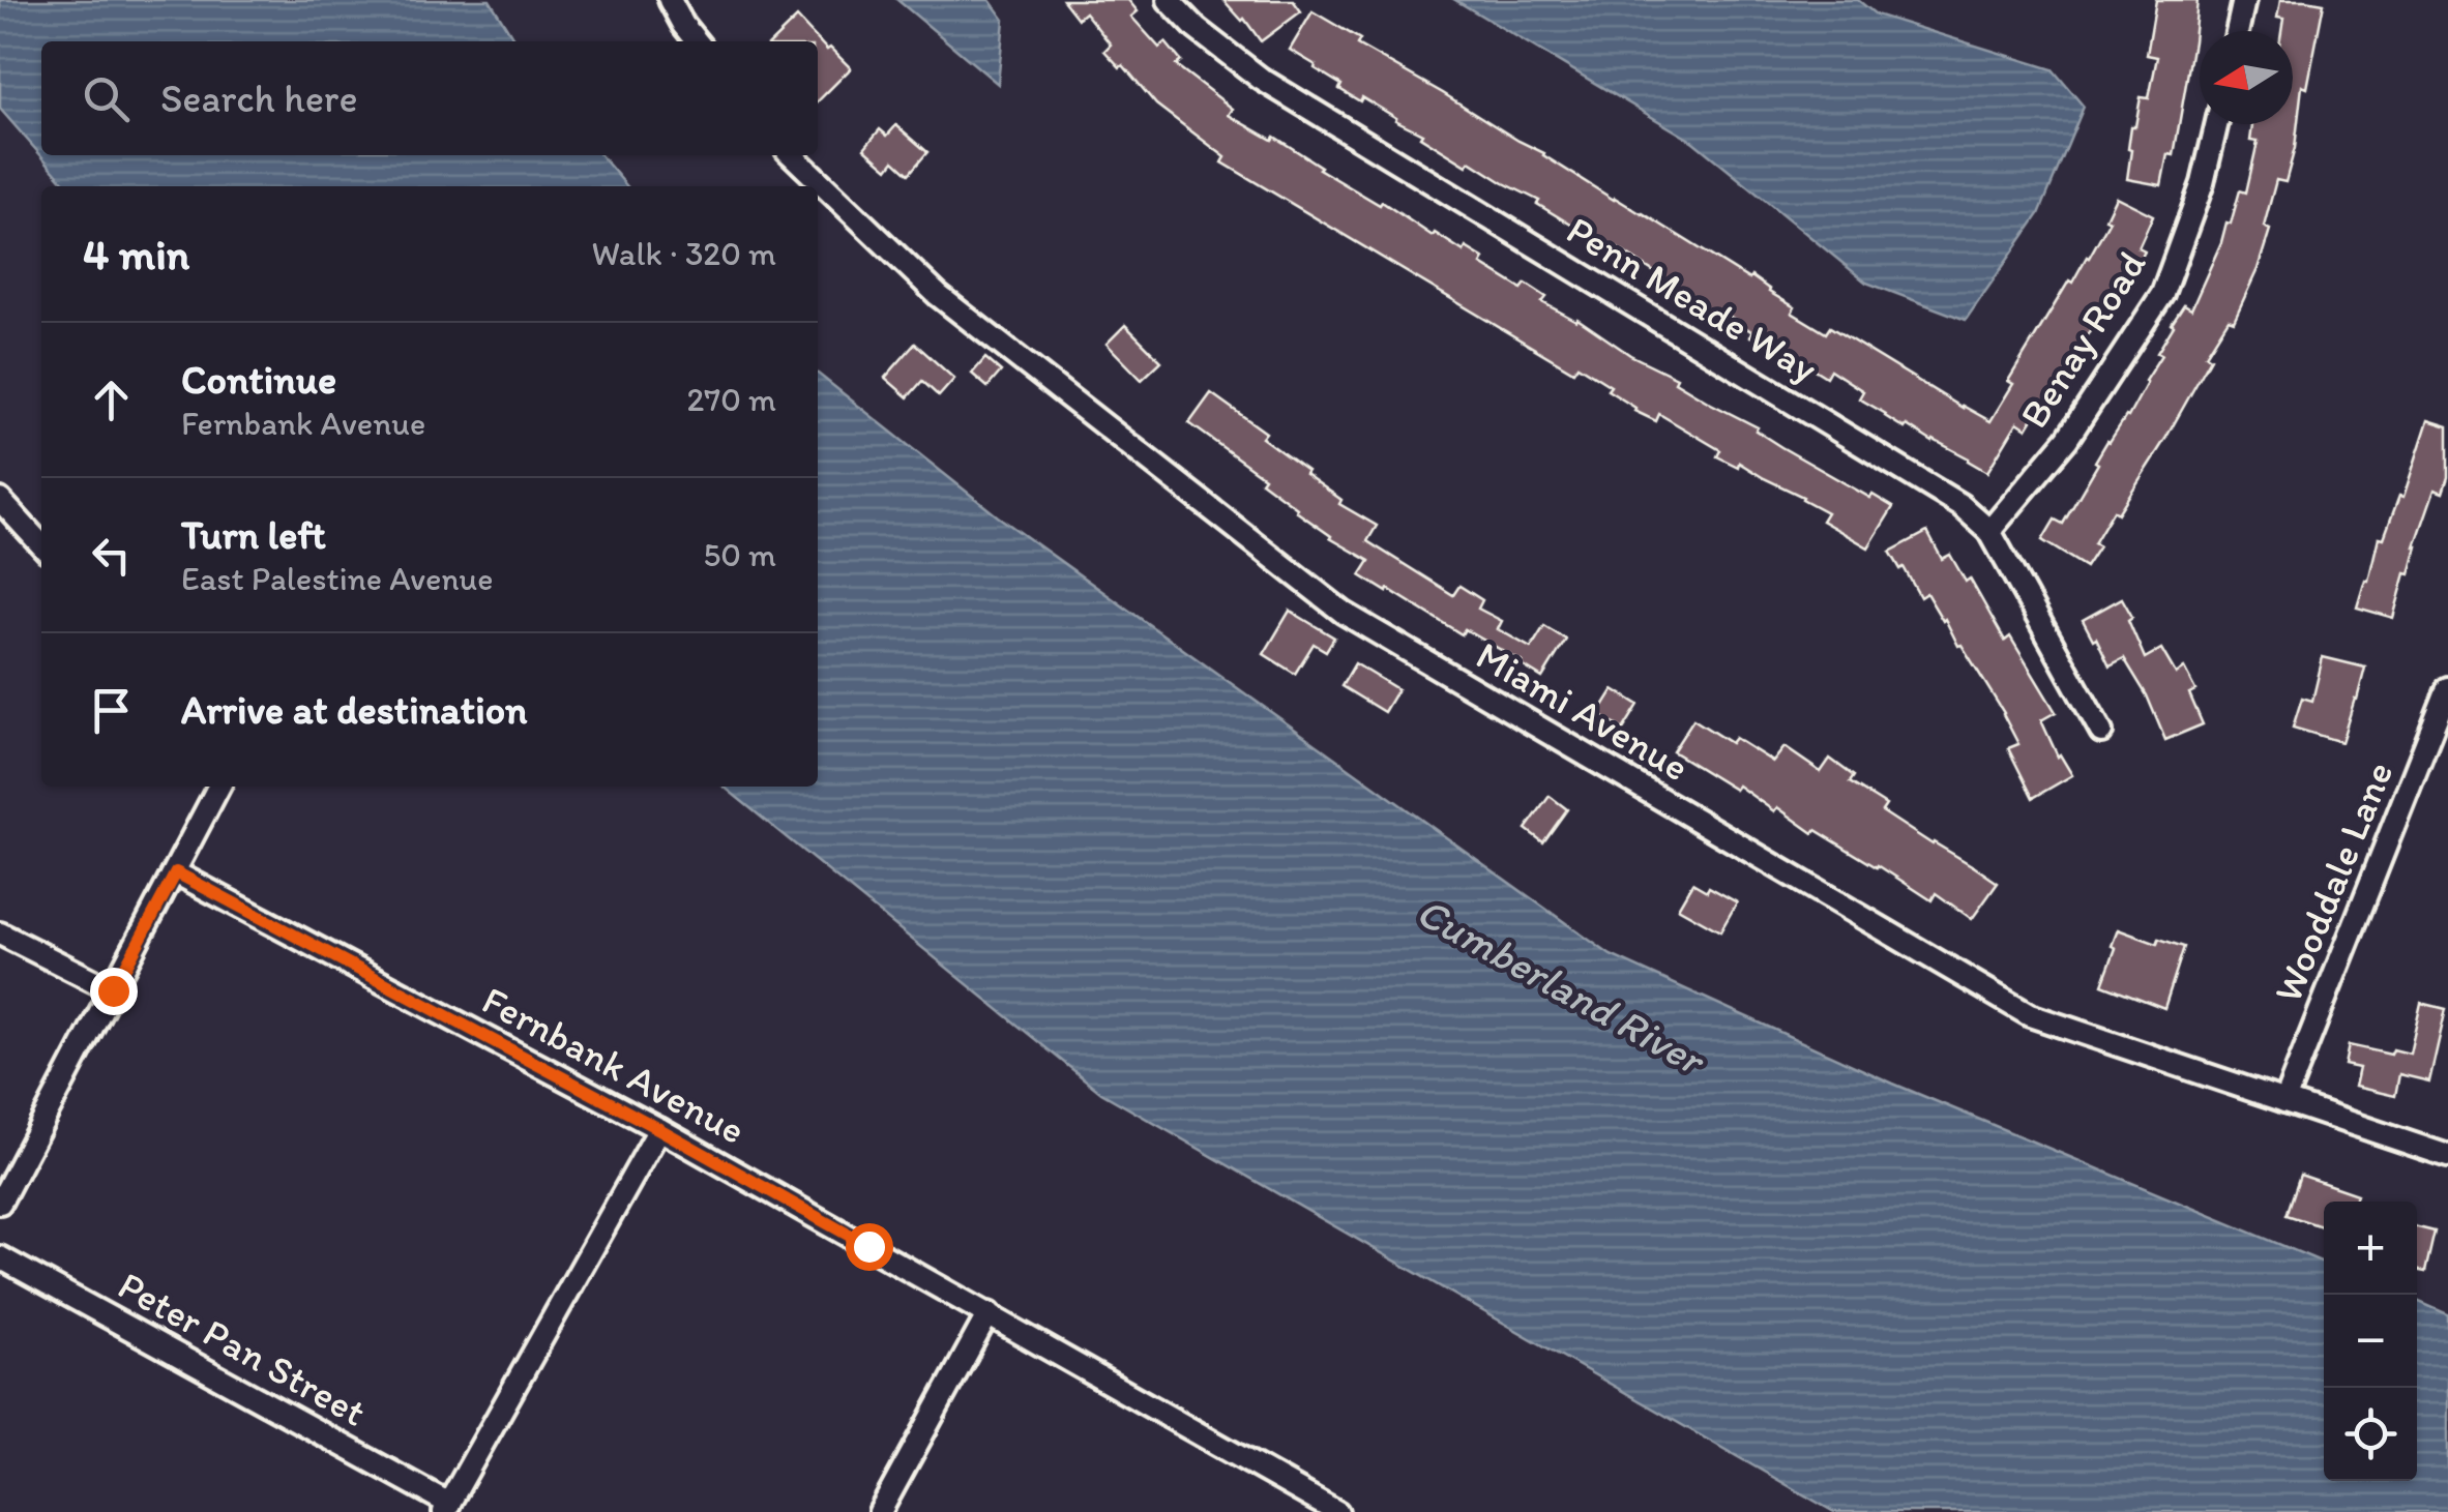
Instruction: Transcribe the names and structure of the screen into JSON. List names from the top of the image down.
{
  "streets": {
    "street": [
      "Penn Meade Way",
      "Benay Road",
      "Miami Avenue",
      "Wooddale Lane",
      "Fernbank Avenue",
      "Peter Pan Street"
    ]
  },
  "crossings": [
    ["Penn Meade Way", "Benay Road"],
    ["Miami Avenue", "Wooddale Lane"]
  ],
  "water": ["Cumberland River"],
  "north": "left",
  "page": {
    "search": "Search here",
    "heading": ["4 min", "Walk · 320 m"],
    "list": [
      ["Continue", "Fernbank Avenue", "270 m"],
      ["Turn left", "East Palestine Avenue", "50 m"],
      "Arrive at destination"
    ],
    "map_buttons": ["+", "−"]
  }
}
